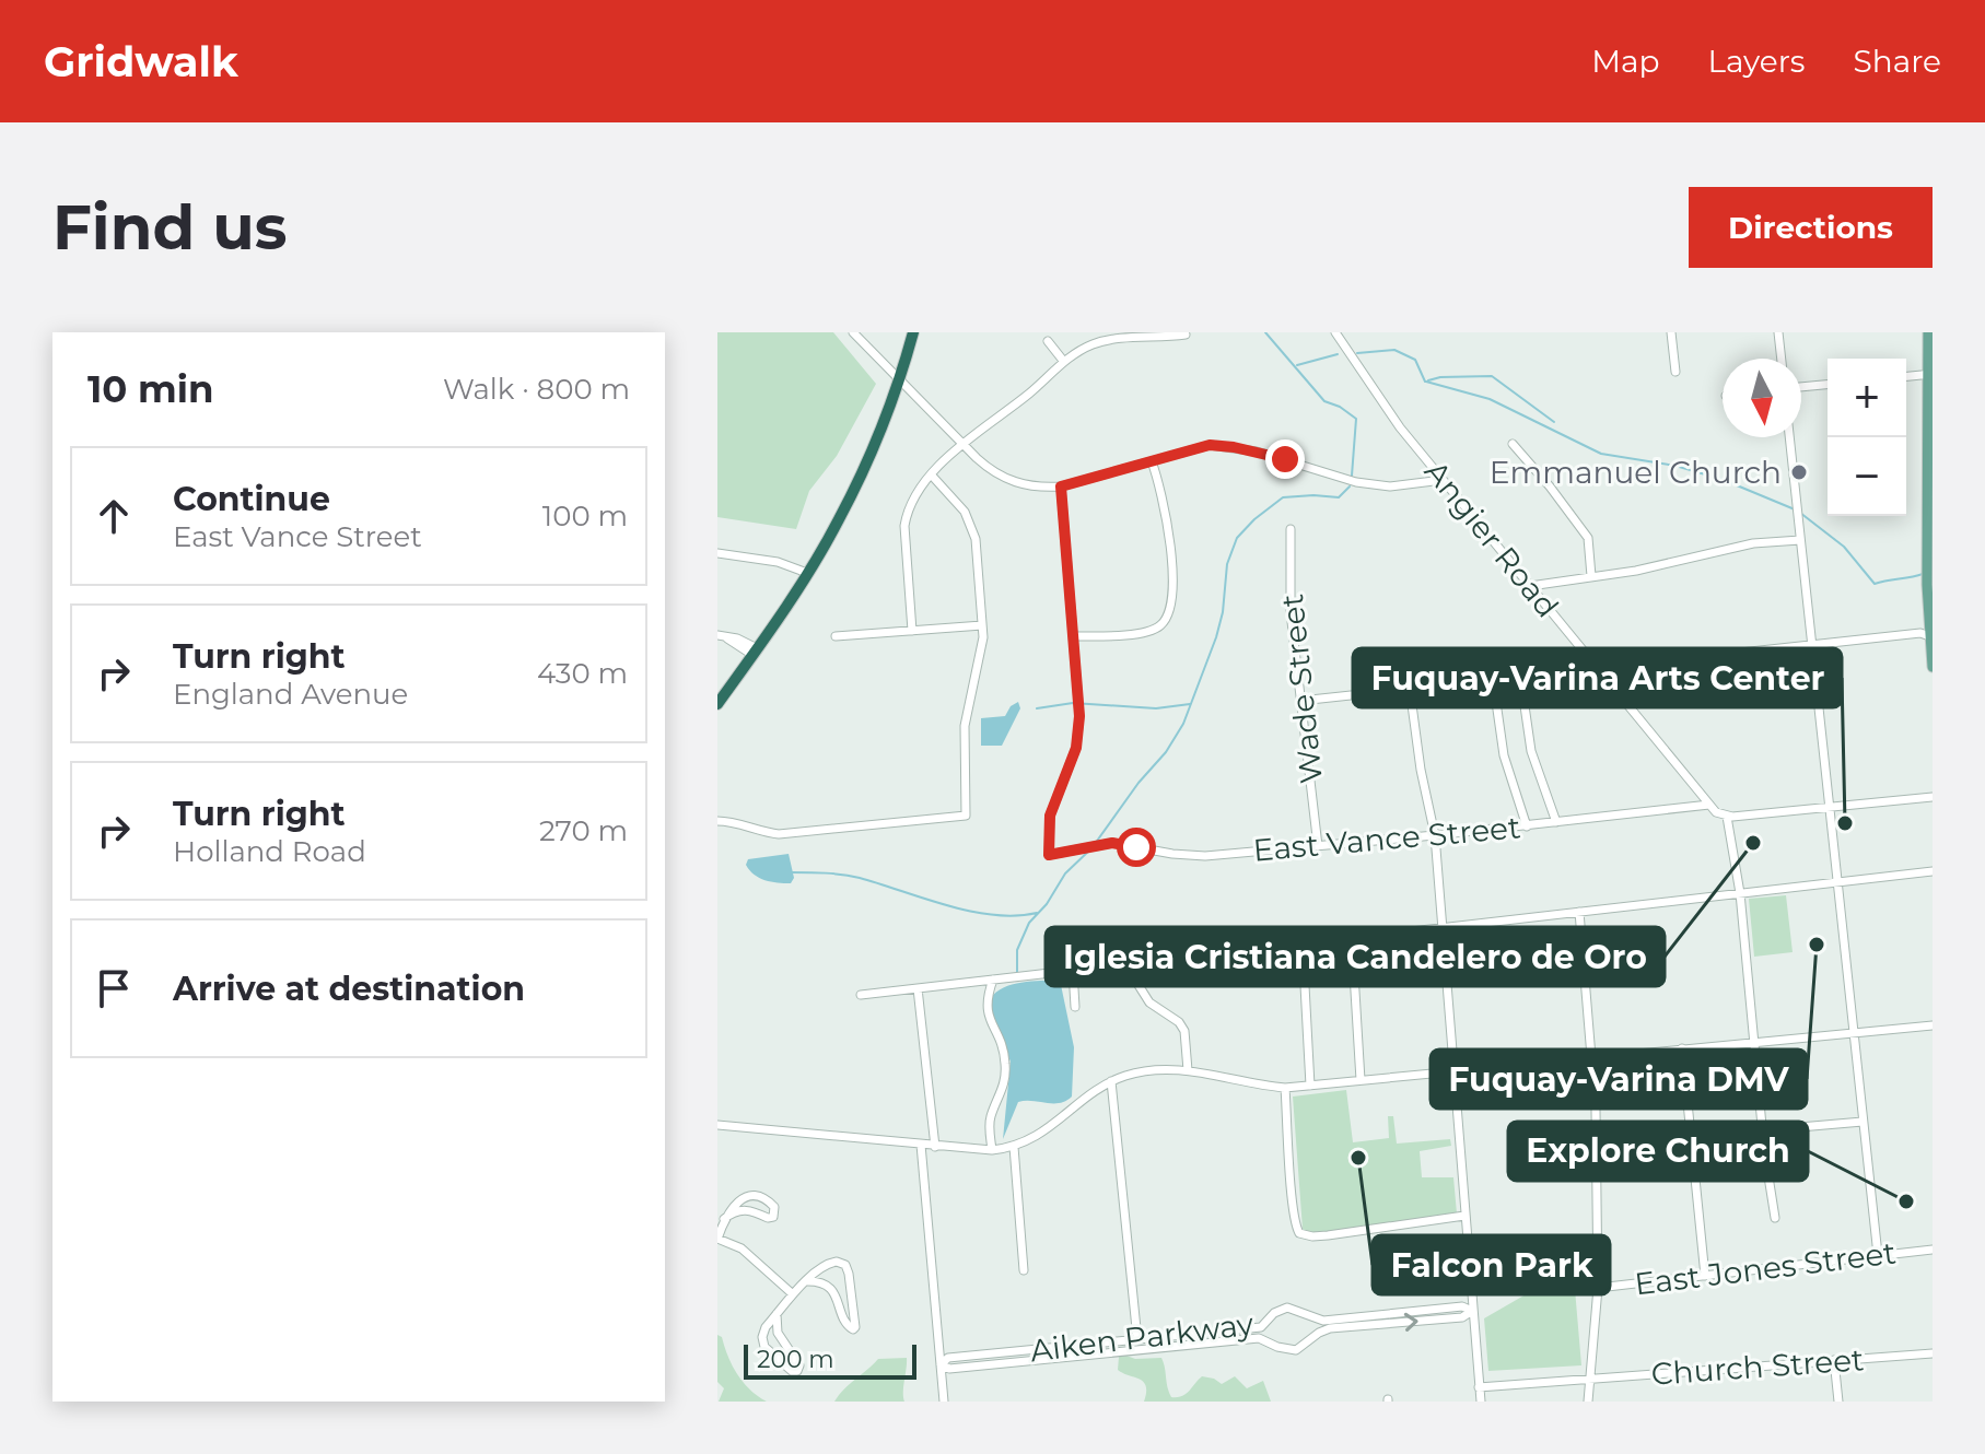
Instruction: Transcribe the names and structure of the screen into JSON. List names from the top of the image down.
{
  "streets": {
    "street": [
      "Angier Road",
      "Wade Street",
      "East Vance Street",
      "East Jones Street",
      "Aiken Parkway",
      "Church Street"
    ]
  },
  "crossings": [
    ["Angier Road", "East Vance Street"],
    ["Wade Street", "East Vance Street"]
  ],
  "places": [
    "Emmanuel Church",
    "Fuquay-Varina Arts Center",
    "Iglesia Cristiana Candelero de Oro",
    "Fuquay-Varina DMV",
    "Falcon Park",
    "Explore Church"
  ],
  "scale_bar": "200 m",
  "north": "bottom",
  "page": {
    "header": "Gridwalk",
    "nav": ["Map", "Layers", "Share"],
    "buttons": "Directions",
    "title": "Find us",
    "heading": ["10 min", "Walk · 800 m"],
    "map_buttons": ["+", "−"],
    "list": [
      ["Continue", "East Vance Street", "100 m"],
      ["Turn right", "England Avenue", "430 m"],
      ["Turn right", "Holland Road", "270 m"],
      "Arrive at destination"
    ],
    "scale": "200 m"
  }
}
